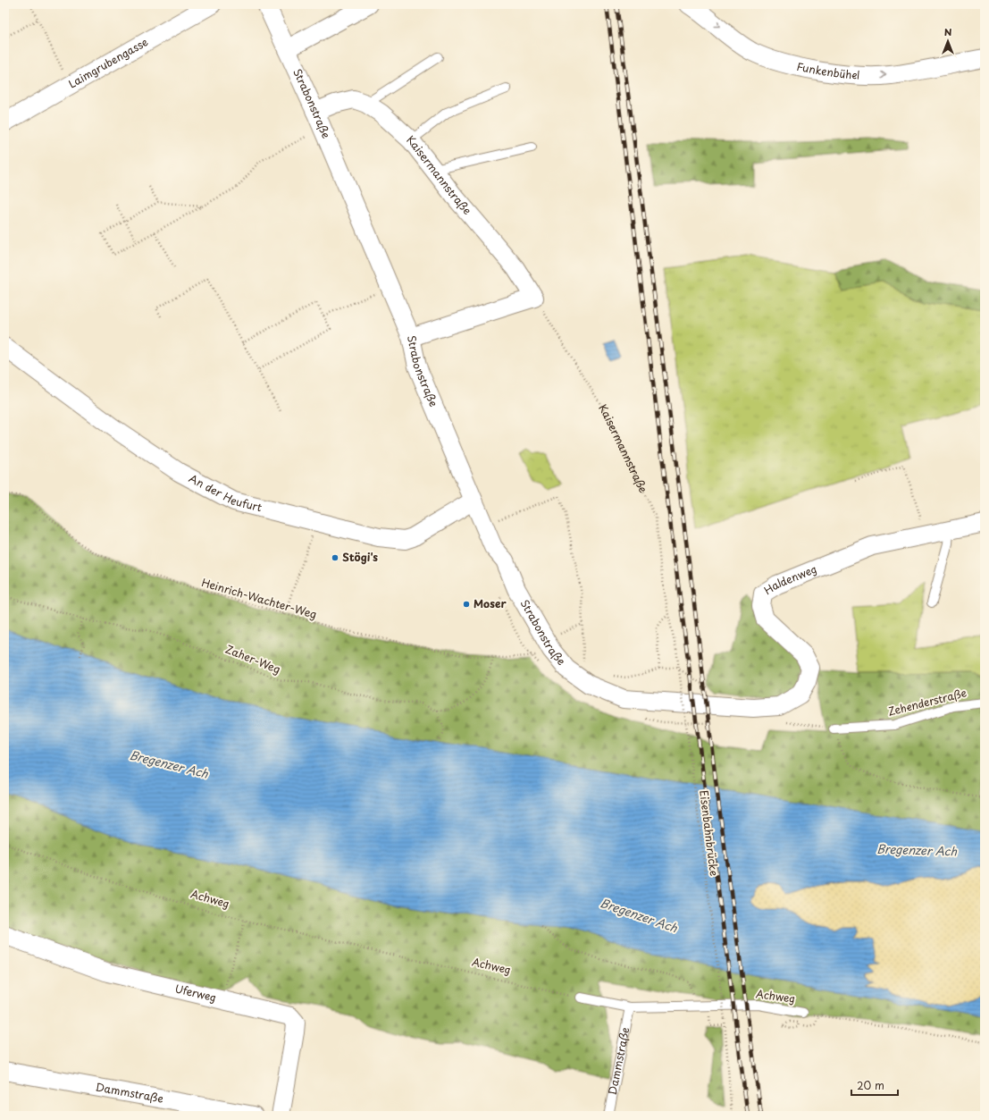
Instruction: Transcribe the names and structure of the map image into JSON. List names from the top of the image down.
{
  "streets": {
    "street": [
      "Laimgrubengasse",
      "Funkenbühel",
      "Strabonstraße",
      "Kaisermannstraße",
      "An der Heufurt",
      "Haldenweg",
      "Uferweg",
      "Dammstraße"
    ],
    "lane": ["Zehenderstraße", "Achweg"],
    "path": ["Heinrich-Wachter-Weg", "Zaher-Weg", "Eisenbahnbrücke"]
  },
  "crossings": [
    ["Strabonstraße", "Kaisermannstraße"],
    ["Strabonstraße", "An der Heufurt"],
    ["Strabonstraße", "Haldenweg"],
    ["Kaisermannstraße", "Eisenbahnbrücke"],
    ["Achweg", "Dammstraße"]
  ],
  "one_way": ["Funkenbühel"],
  "water": ["Bregenzer Ach"],
  "places": ["Stögi's", "Moser"],
  "scale_bar": "20 m",
  "north": "top"
}
